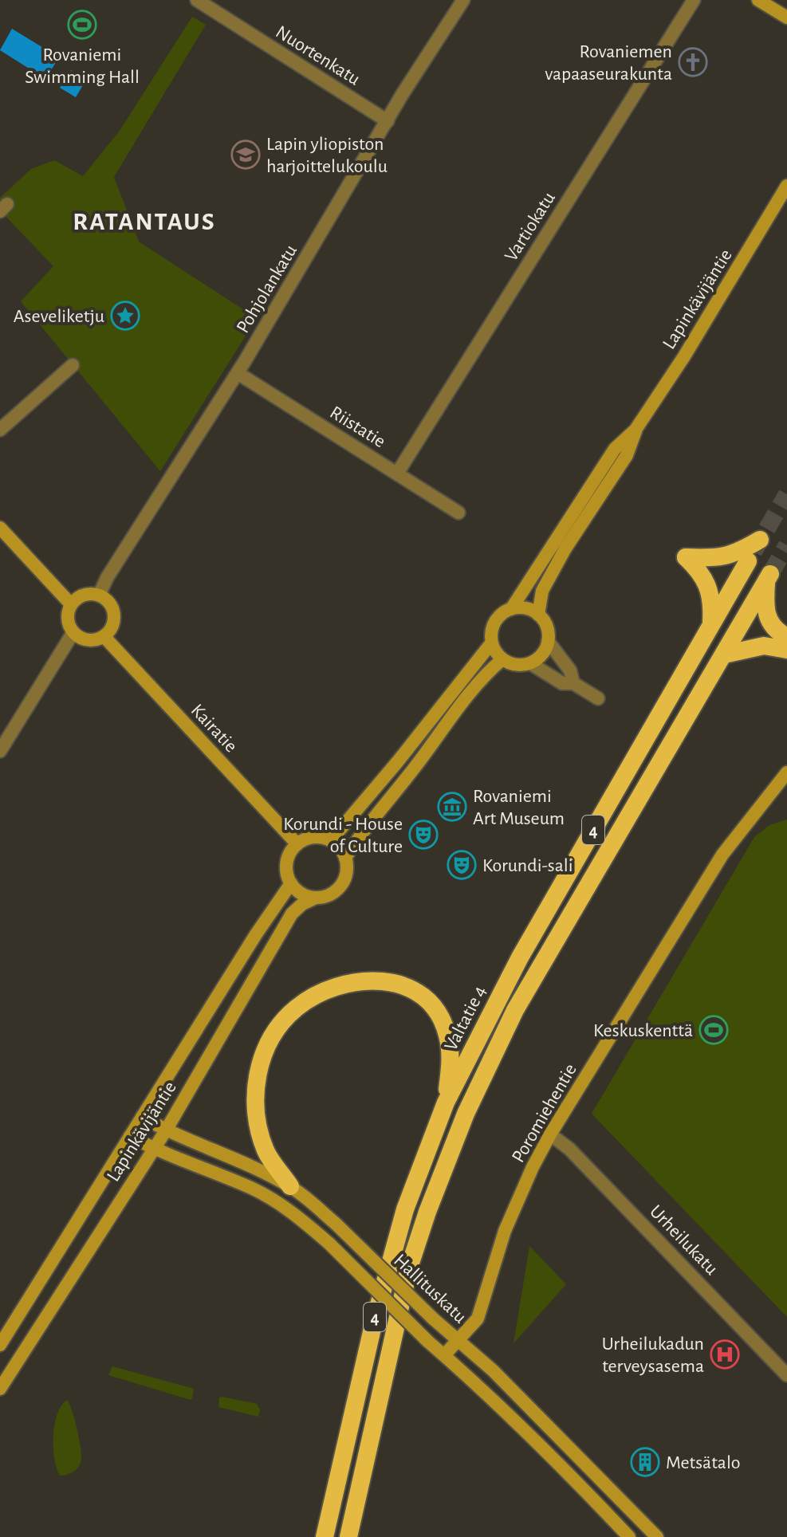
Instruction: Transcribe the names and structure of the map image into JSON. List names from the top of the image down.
{
  "streets": {
    "highway": ["4", "Valtatie 4"],
    "main road": [
      "Lapinkävijäntie",
      "Kairatie",
      "Poromiehentie",
      "Hallituskatu"
    ],
    "street": [
      "Nuortenkatu",
      "Vartiokatu",
      "Pohjolankatu",
      "Riistatie",
      "Urheilukatu"
    ]
  },
  "crossings": [
    ["Nuortenkatu", "Pohjolankatu"],
    ["Vartiokatu", "Riistatie"],
    ["Pohjolankatu", "Riistatie"],
    ["Pohjolankatu", "Kairatie"],
    ["Lapinkävijäntie", "Kairatie"],
    ["Lapinkävijäntie", "Hallituskatu"],
    ["Poromiehentie", "Urheilukatu"],
    ["Poromiehentie", "Hallituskatu"]
  ],
  "districts": ["RATANTAUS"],
  "places": {
    "sports": ["Rovaniemi Swimming Hall", "Keskuskenttä"],
    "church": ["Rovaniemen vapaaseurakunta"],
    "school or university": ["Lapin yliopiston harjoittelukoulu"],
    "place": ["Aseveliketju"],
    "museum": ["Rovaniemi Art Museum"],
    "theatre": ["Korundi - House of Culture", "Korundi-sali"],
    "hospital": ["Urheilukadun terveysasema"],
    "building": ["Metsätalo"]
  }
}
